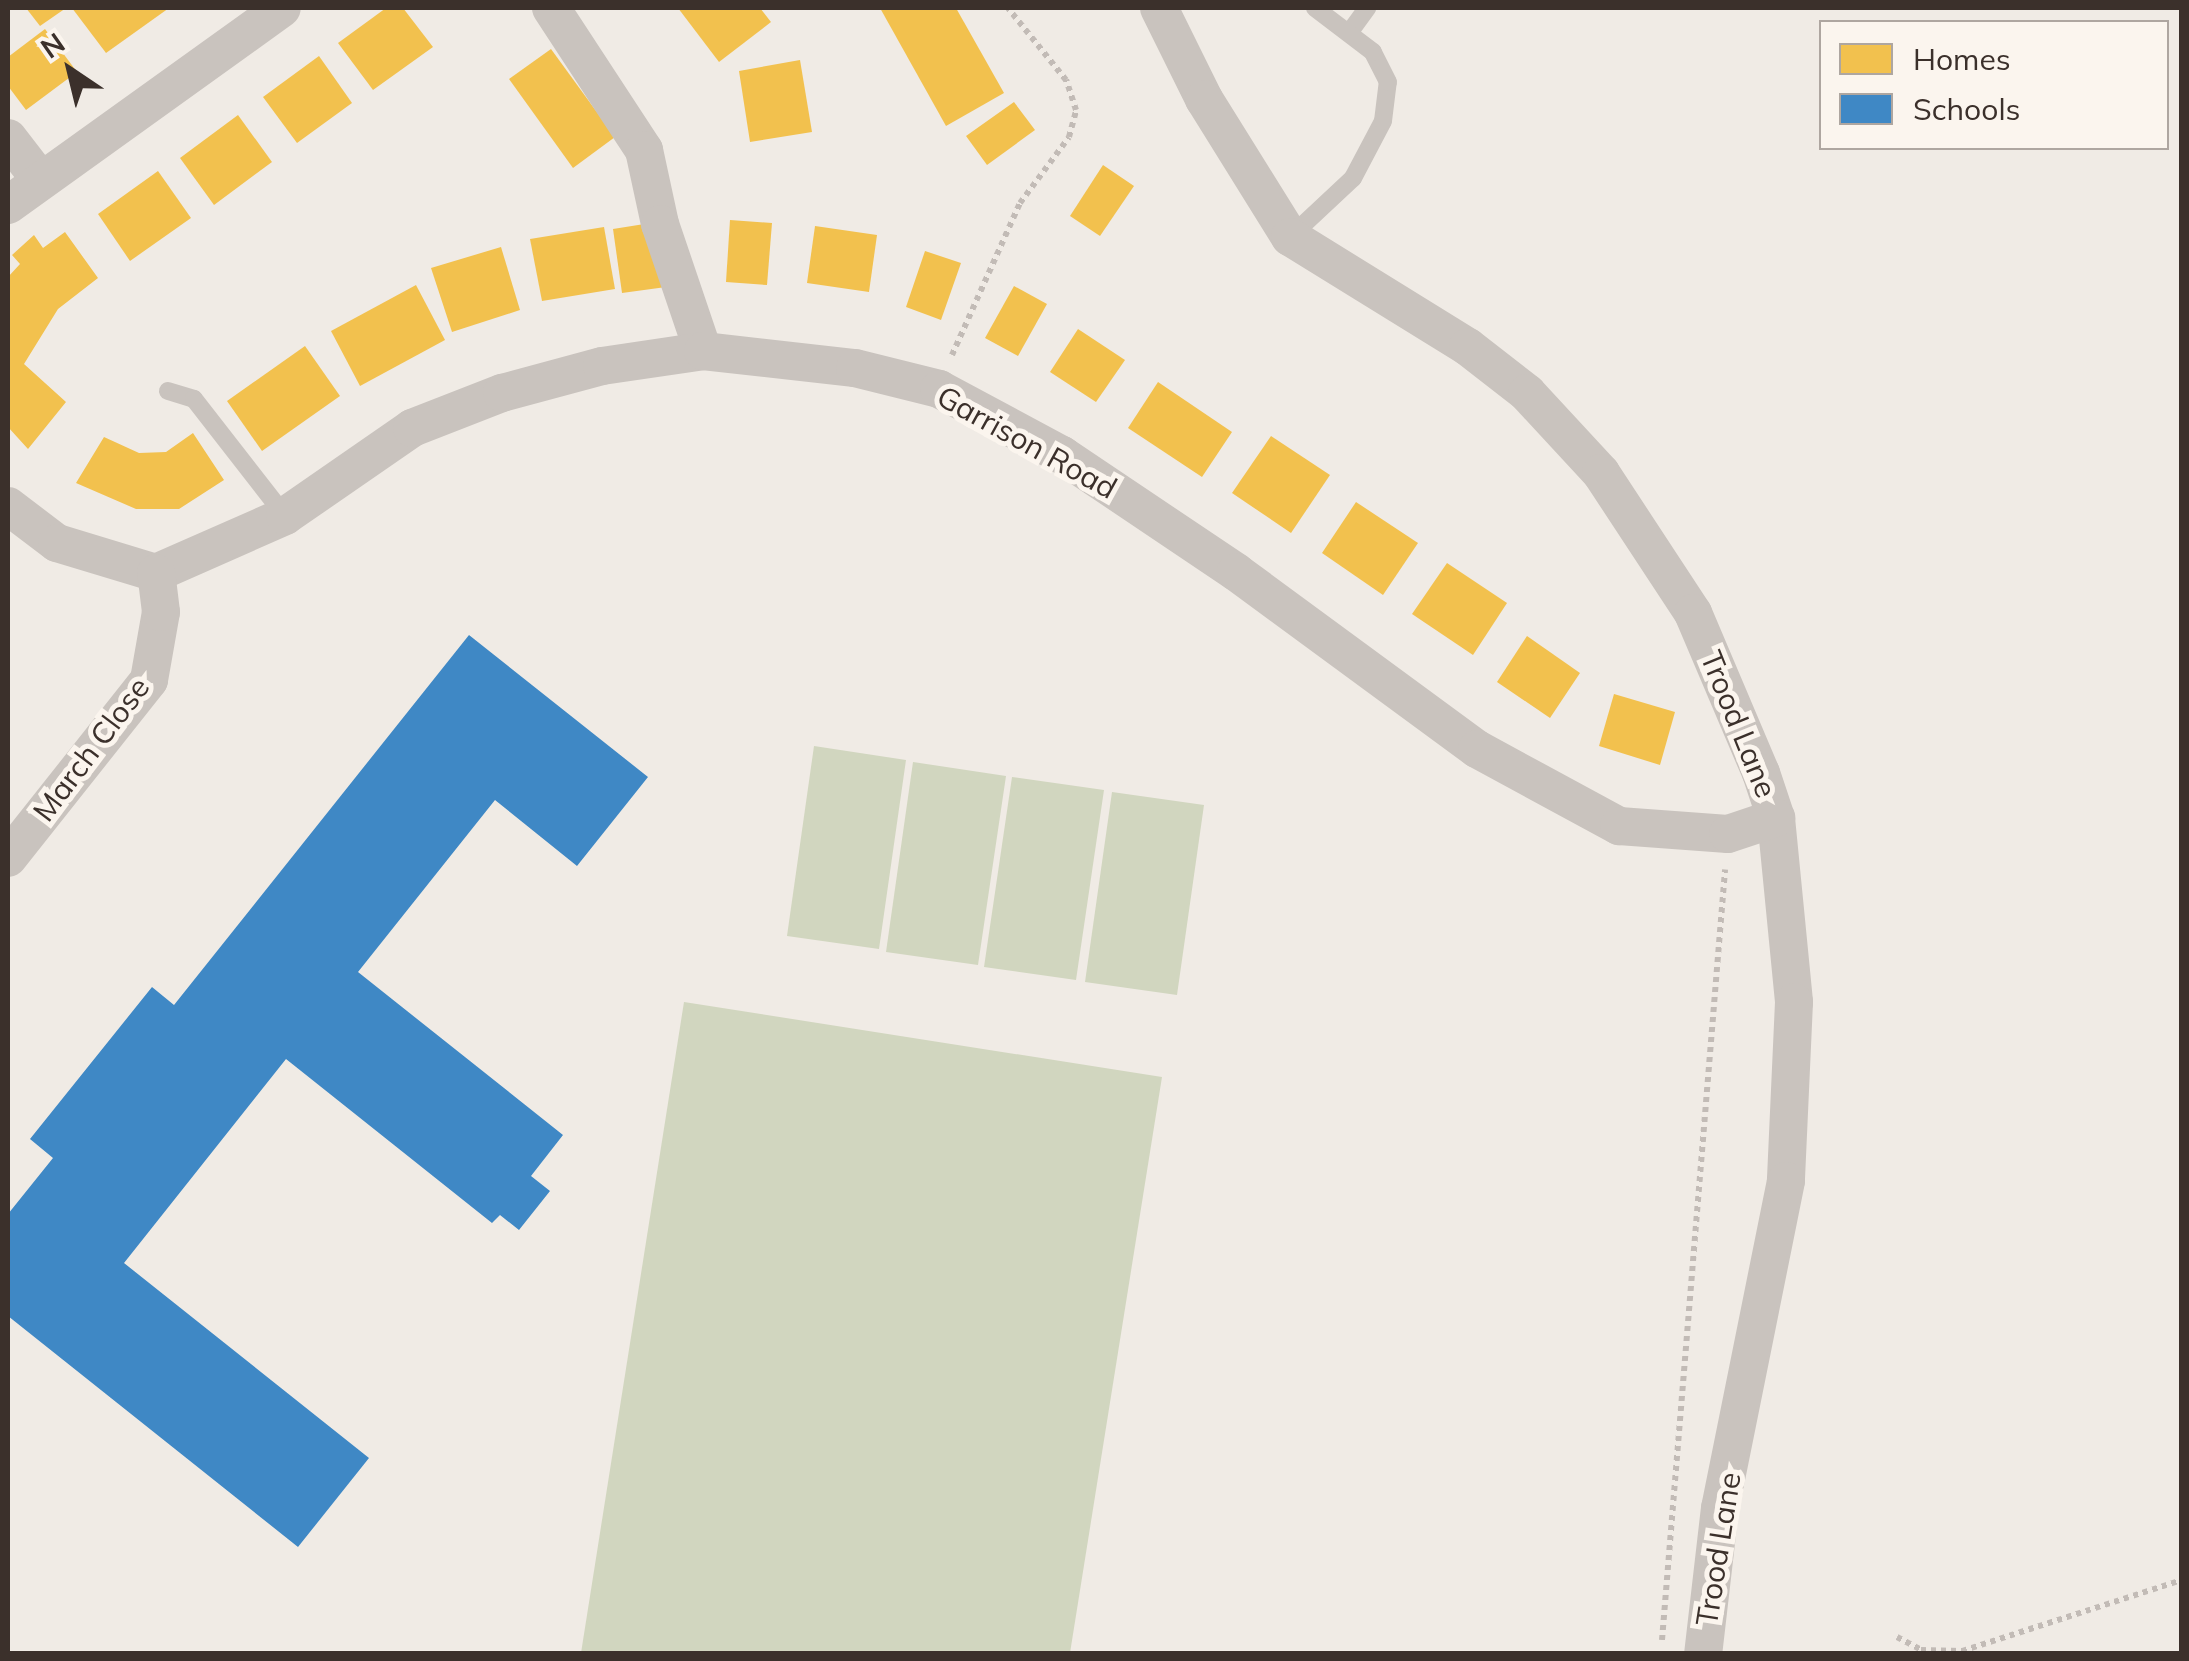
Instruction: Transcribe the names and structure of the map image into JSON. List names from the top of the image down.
{
  "streets": {
    "street": ["Garrison Road", "Trood Lane", "March Close"]
  },
  "crossings": [
    ["Garrison Road", "Trood Lane"],
    ["Garrison Road", "March Close"]
  ],
  "legend": ["Homes", "Schools"],
  "north": "top left"
}
